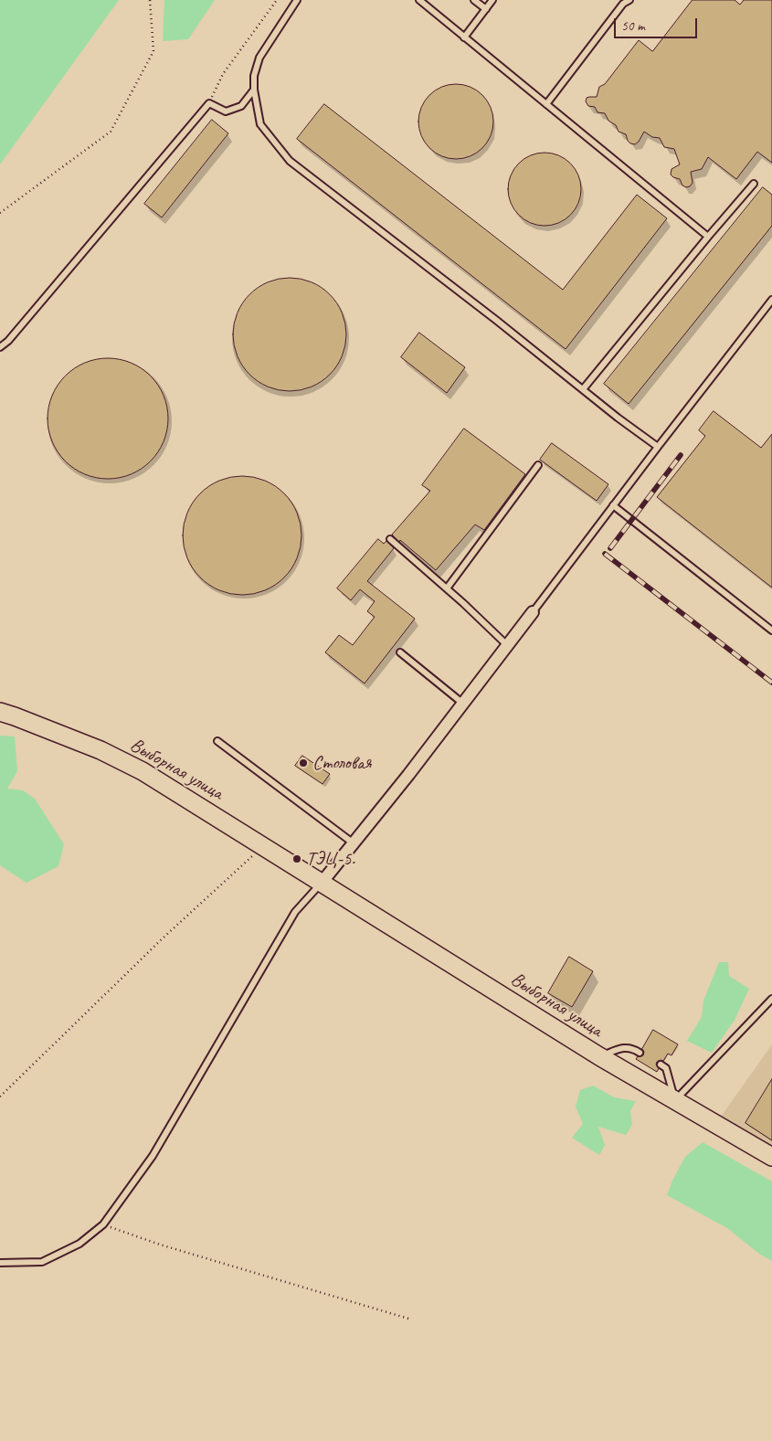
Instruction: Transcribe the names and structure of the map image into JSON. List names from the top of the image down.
{
  "streets": {
    "main road": ["Выборная улица"]
  },
  "places": ["Столовая", "ТЭЦ-5."],
  "scale_bar": "50 m"
}
